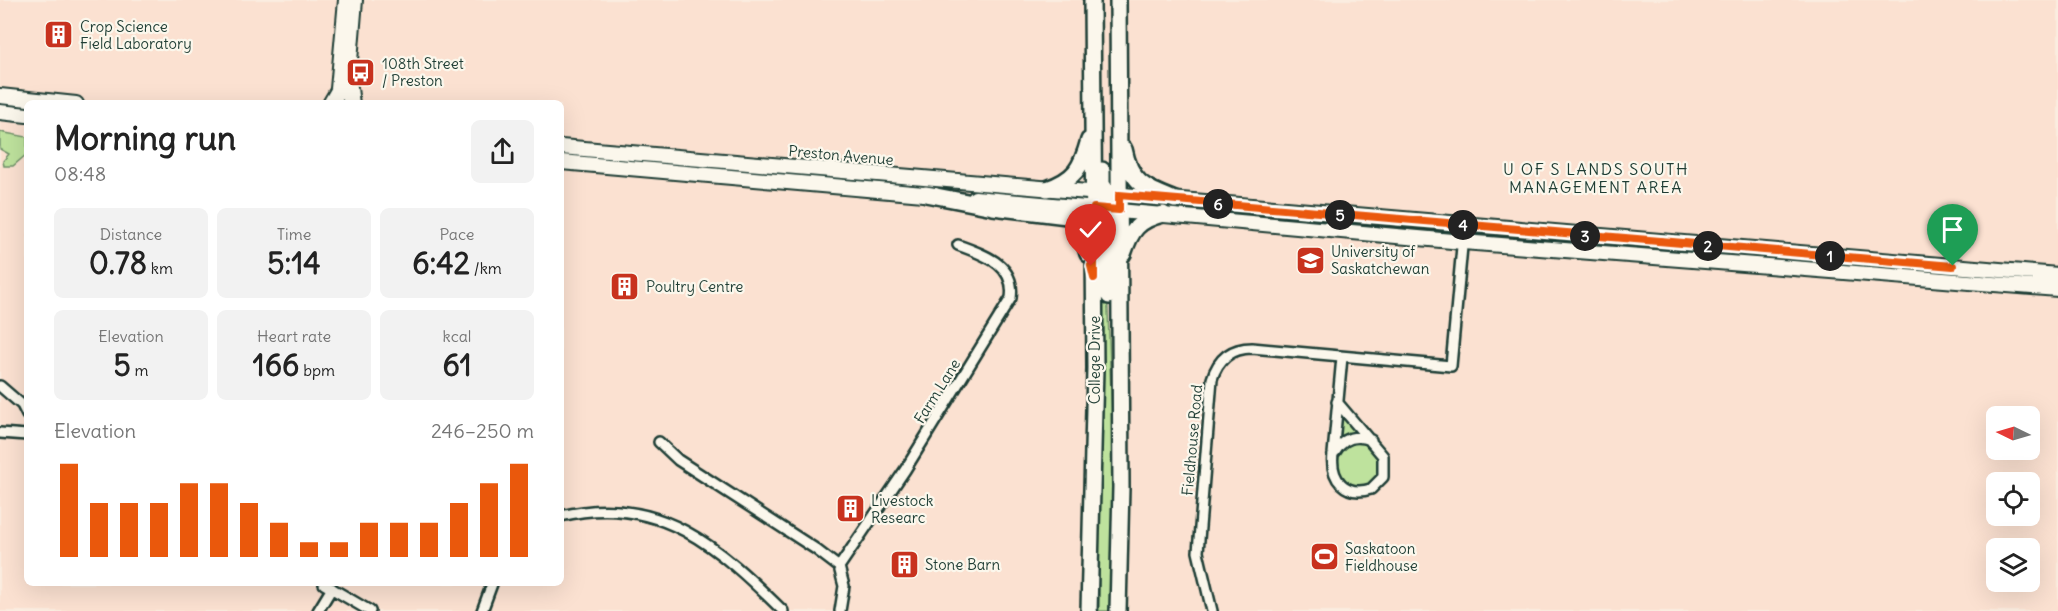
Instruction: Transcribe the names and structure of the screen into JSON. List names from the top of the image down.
{
  "streets": {
    "main road": ["Preston Avenue", "College Drive"],
    "street": ["Farm Lane", "Fieldhouse Road"]
  },
  "crossings": [
    ["Preston Avenue", "College Drive"]
  ],
  "districts": ["U OF S LANDS SOUTH MANAGEMENT AREA"],
  "places": {
    "building": [
      "Crop Science Field Laboratory",
      "Poultry Centre",
      "Livestock Researc",
      "Stone Barn"
    ],
    "bus stop": ["108th Street / Preston"],
    "school or university": ["University of Saskatchewan"],
    "sports": ["Saskatoon Fieldhouse"]
  },
  "north": "left",
  "page": {
    "heading": ["Morning run", "08:48"],
    "pins": [
      "6",
      "5",
      "4",
      "3",
      "2",
      "1"
    ],
    "stats": [
      ["Distance", "0.78 km"],
      ["Time", "5:14"],
      ["Pace", "6:42 /km"],
      ["Elevation", "5 m"],
      ["Heart rate", "166 bpm"],
      ["kcal", "61"]
    ],
    "chart": ["Elevation", "246–250 m"]
  }
}
